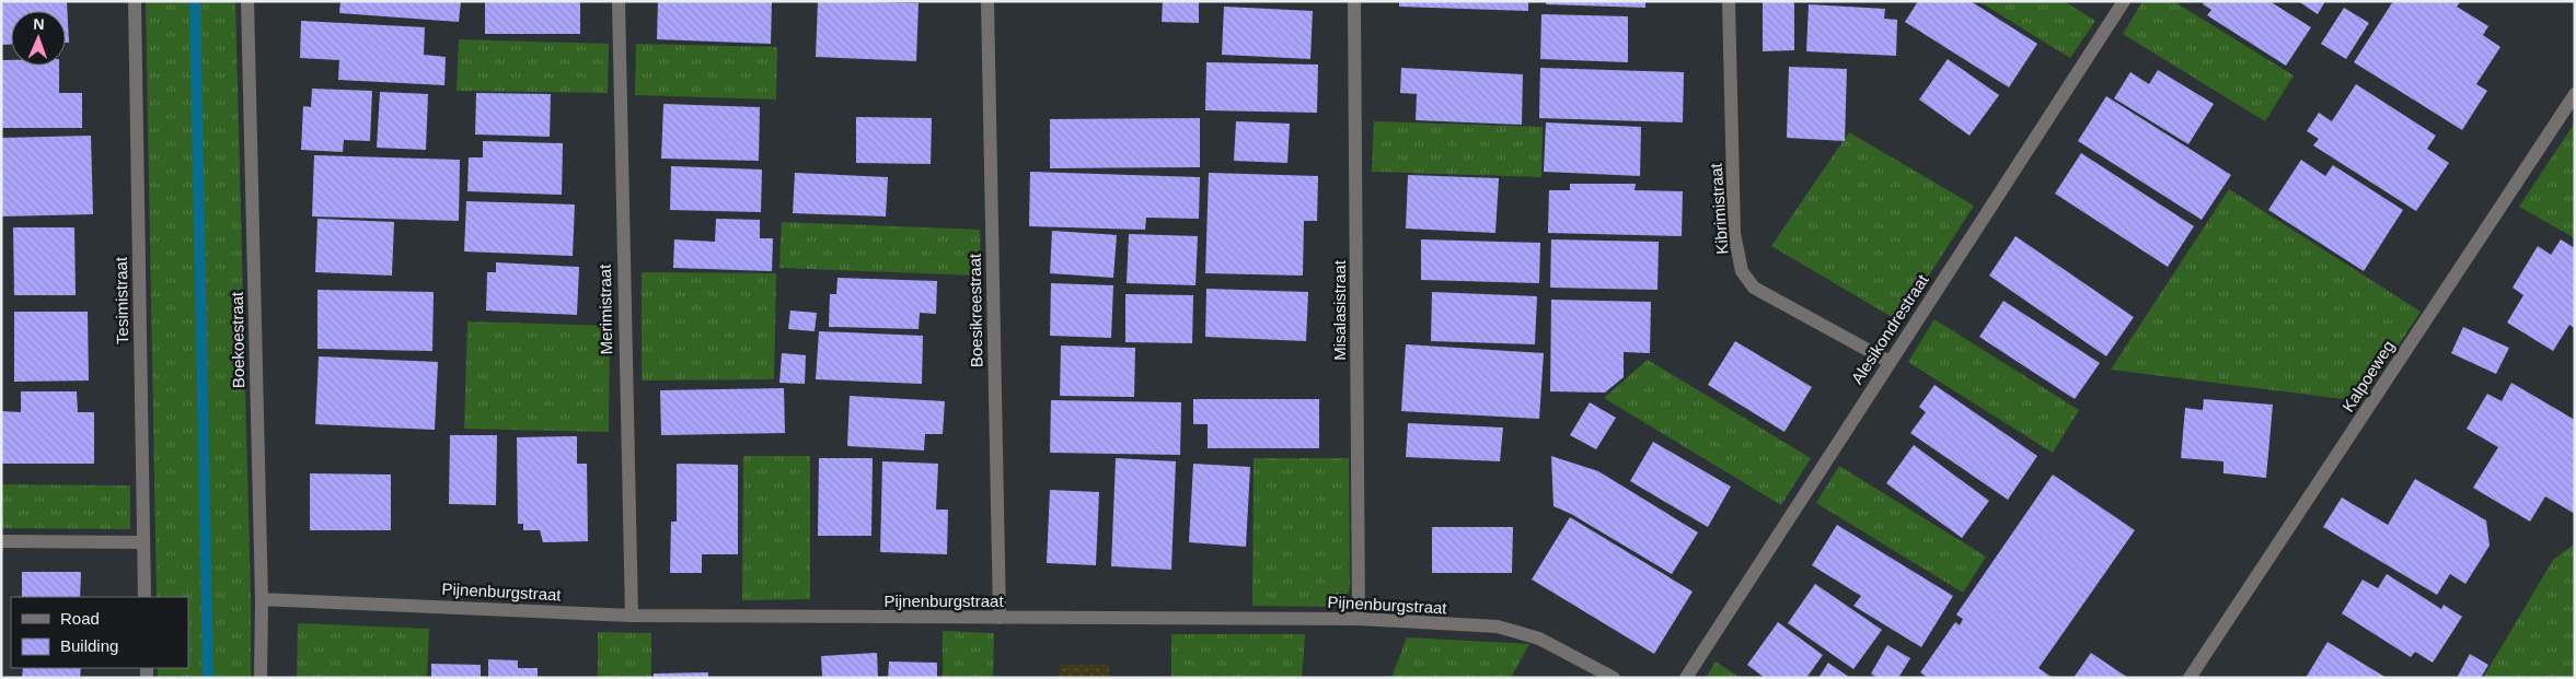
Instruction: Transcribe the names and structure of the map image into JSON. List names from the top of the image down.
{
  "streets": {
    "street": [
      "Kibrimistraat",
      "Tesimistraat",
      "Merimistraat",
      "Boesikreestraat",
      "Misalasistraat",
      "Alesikondrestraat",
      "Boekoestraat",
      "Kalpoeweg",
      "Pijnenburgstraat"
    ]
  },
  "crossings": [
    ["Kibrimistraat", "Alesikondrestraat"],
    ["Merimistraat", "Pijnenburgstraat"],
    ["Boesikreestraat", "Pijnenburgstraat"],
    ["Misalasistraat", "Pijnenburgstraat"],
    ["Boekoestraat", "Pijnenburgstraat"]
  ],
  "legend": ["Road", "Building"],
  "north": "top"
}
